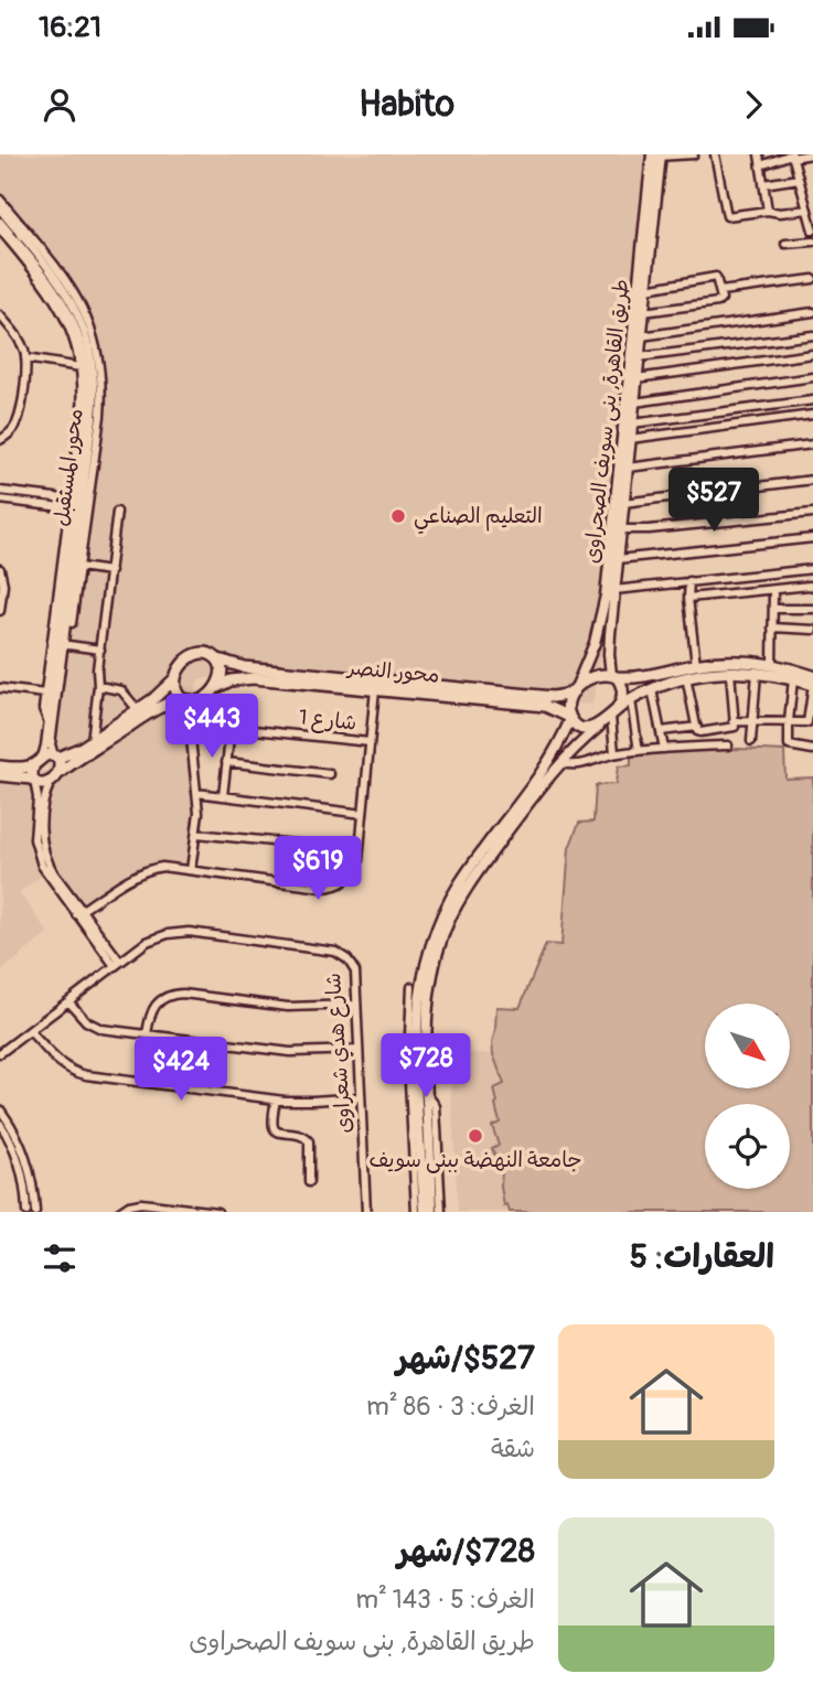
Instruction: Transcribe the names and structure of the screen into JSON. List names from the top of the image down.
{
  "streets": {
    "highway": ["محور النصر"],
    "main road": ["طريق القاهرة, بنى سويف الصحراوى"],
    "street": ["محور المستقبل", "شارع 1", "شارع هدي شعراوى"]
  },
  "crossings": [
    ["طريق القاهرة, بنى سويف الصحراوى", "محور النصر"]
  ],
  "places": ["التعليم الصناعي", "جامعة النهضة ببنى سويف"],
  "north": "bottom right",
  "page": {
    "status": "16:21",
    "header": "Habito",
    "price": [
      "$527",
      "$443",
      "$619",
      "$728",
      "$424"
    ],
    "heading": "العقارات: 5",
    "list": [
      {
        "name": "$527/شهر",
        "note": "الغرف: 3 · 86 m² · شقة"
      },
      {
        "name": "$728/شهر",
        "note": "الغرف: 5 · 143 m² · طريق القاهرة, بنى سويف الصحراوى"
      }
    ]
  }
}
